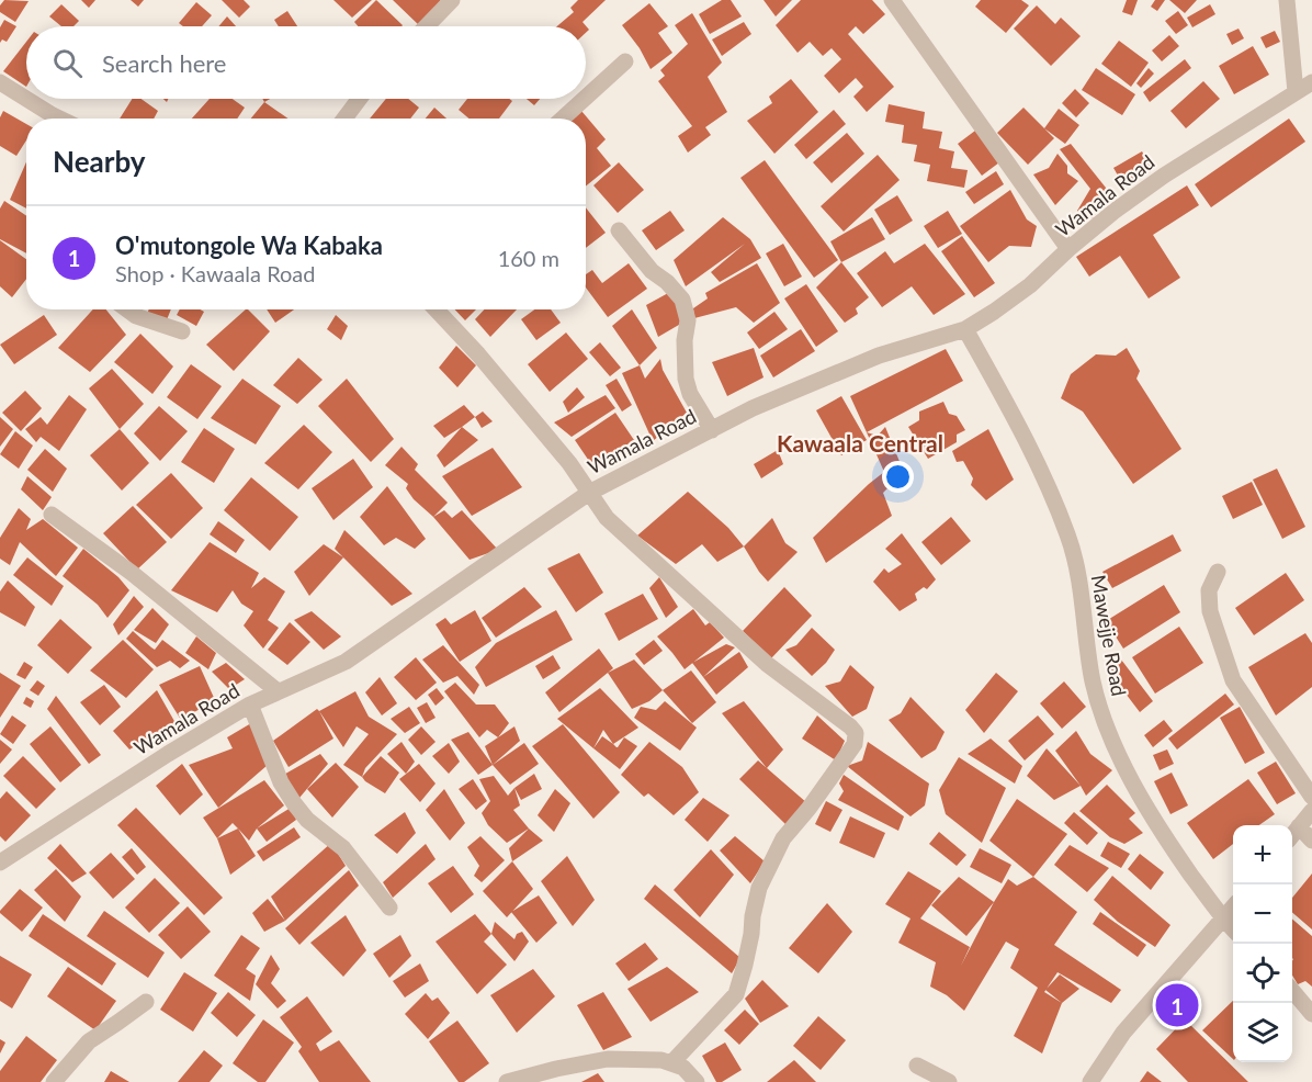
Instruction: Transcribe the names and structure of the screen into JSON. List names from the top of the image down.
{
  "streets": {
    "street": ["Wamala Road", "Mawejje Road"]
  },
  "crossings": [
    ["Wamala Road", "Mawejje Road"]
  ],
  "districts": ["Kawaala Central"],
  "page": {
    "search": "Search here",
    "heading": "Nearby",
    "list": [
      {
        "mark": "1",
        "name": "O'mutongole Wa Kabaka",
        "note": "Shop · Kawaala Road",
        "value": "160 m"
      }
    ],
    "map_buttons": ["+", "−"],
    "pins": "1"
  }
}
